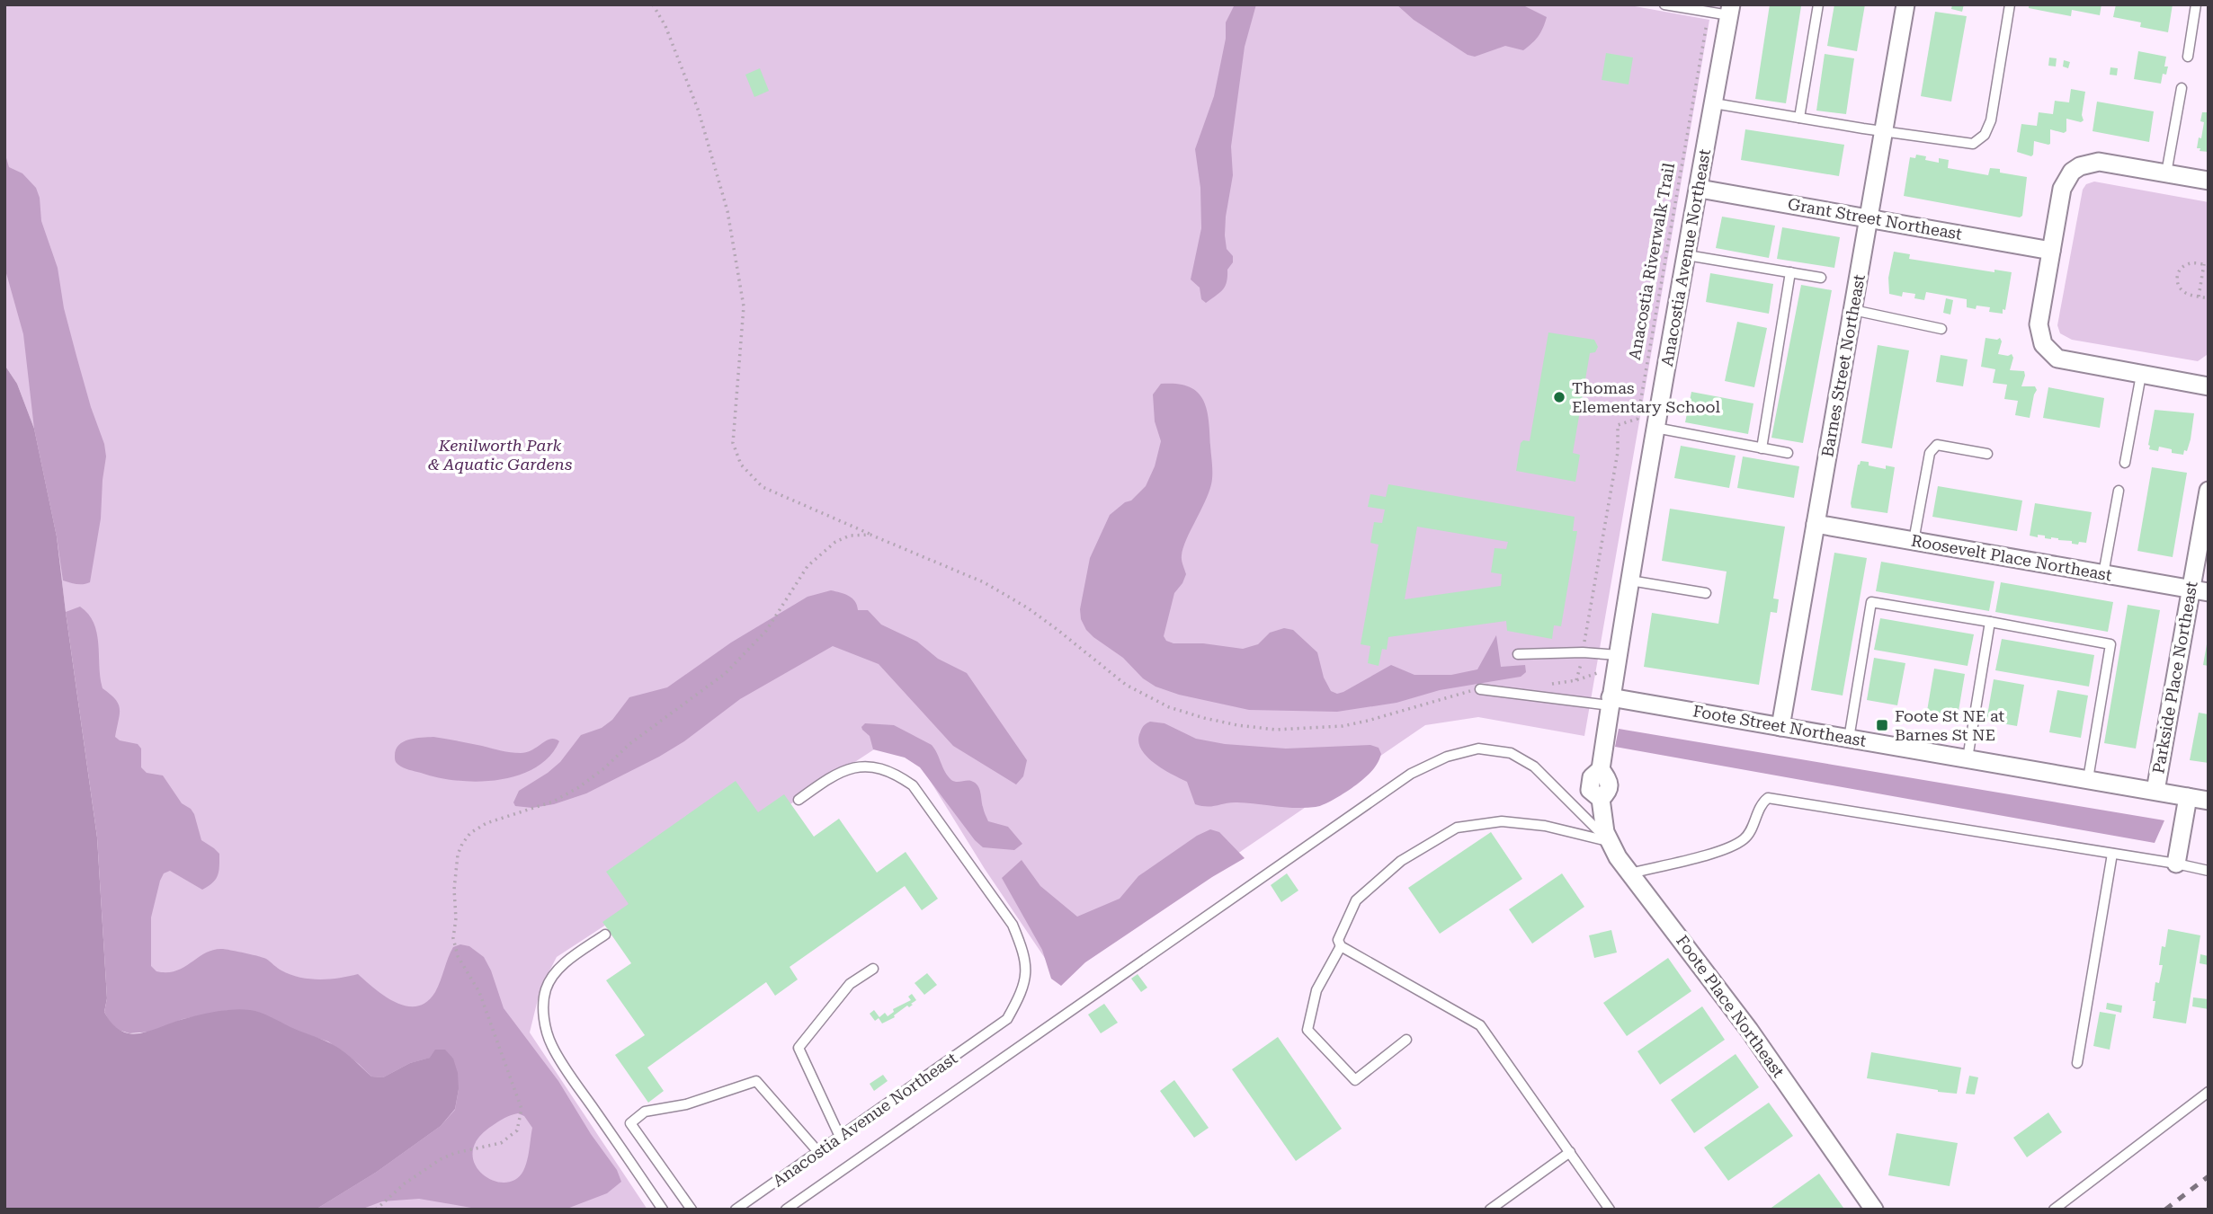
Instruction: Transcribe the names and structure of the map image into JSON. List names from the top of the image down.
{
  "streets": {
    "street": [
      "Grant Street Northeast",
      "Anacostia Avenue Northeast",
      "Barnes Street Northeast",
      "Roosevelt Place Northeast",
      "Parkside Place Northeast",
      "Foote Street Northeast",
      "Foote Place Northeast"
    ],
    "path": ["Anacostia Riverwalk Trail"]
  },
  "crossings": [
    ["Grant Street Northeast", "Anacostia Avenue Northeast"],
    ["Grant Street Northeast", "Barnes Street Northeast"],
    ["Anacostia Avenue Northeast", "Foote Street Northeast"],
    ["Anacostia Avenue Northeast", "Foote Place Northeast"],
    ["Barnes Street Northeast", "Roosevelt Place Northeast"],
    ["Barnes Street Northeast", "Foote Street Northeast"],
    ["Roosevelt Place Northeast", "Parkside Place Northeast"],
    ["Parkside Place Northeast", "Foote Street Northeast"],
    ["Foote Street Northeast", "Foote Place Northeast"]
  ],
  "parks": ["Kenilworth Park & Aquatic Gardens"],
  "places": {
    "other": ["Thomas Elementary School"],
    "transit": ["Foote St NE at Barnes St NE"]
  }
}
